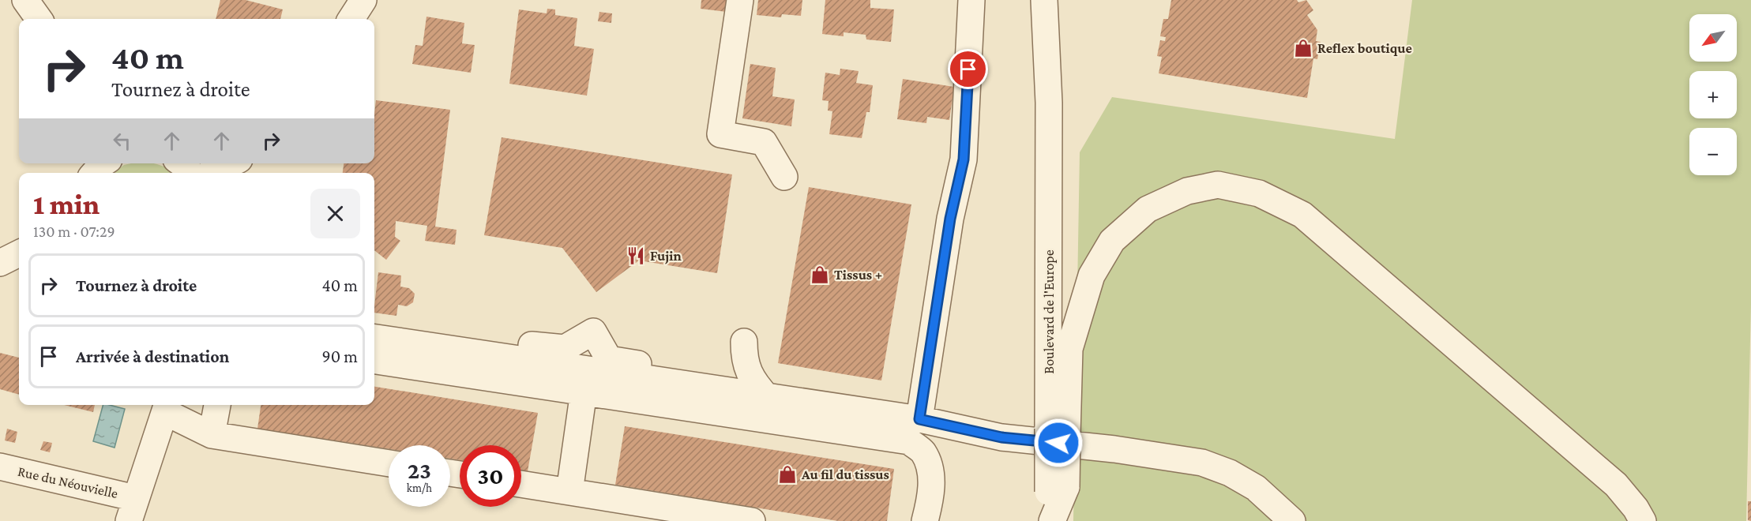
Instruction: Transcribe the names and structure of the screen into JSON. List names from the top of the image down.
{
  "streets": {
    "street": ["Boulevard de l'Europe", "Rue du Néouvielle"]
  },
  "places": {
    "shop": ["Reflex boutique", "Tissus +", "Au fil du tissus"],
    "restaurant": ["Fujin"]
  },
  "north": "bottom left",
  "page": {
    "map_buttons": ["+", "−"],
    "turn": ["40 m", "Tournez à droite"],
    "heading": ["1 min", "130 m · 07:29"],
    "list": [
      {
        "name": "Tournez à droite",
        "value": "40 m"
      },
      {
        "name": "Arrivée à destination",
        "value": "90 m"
      }
    ],
    "speed": "23 km/h",
    "limit": "30"
  }
}
